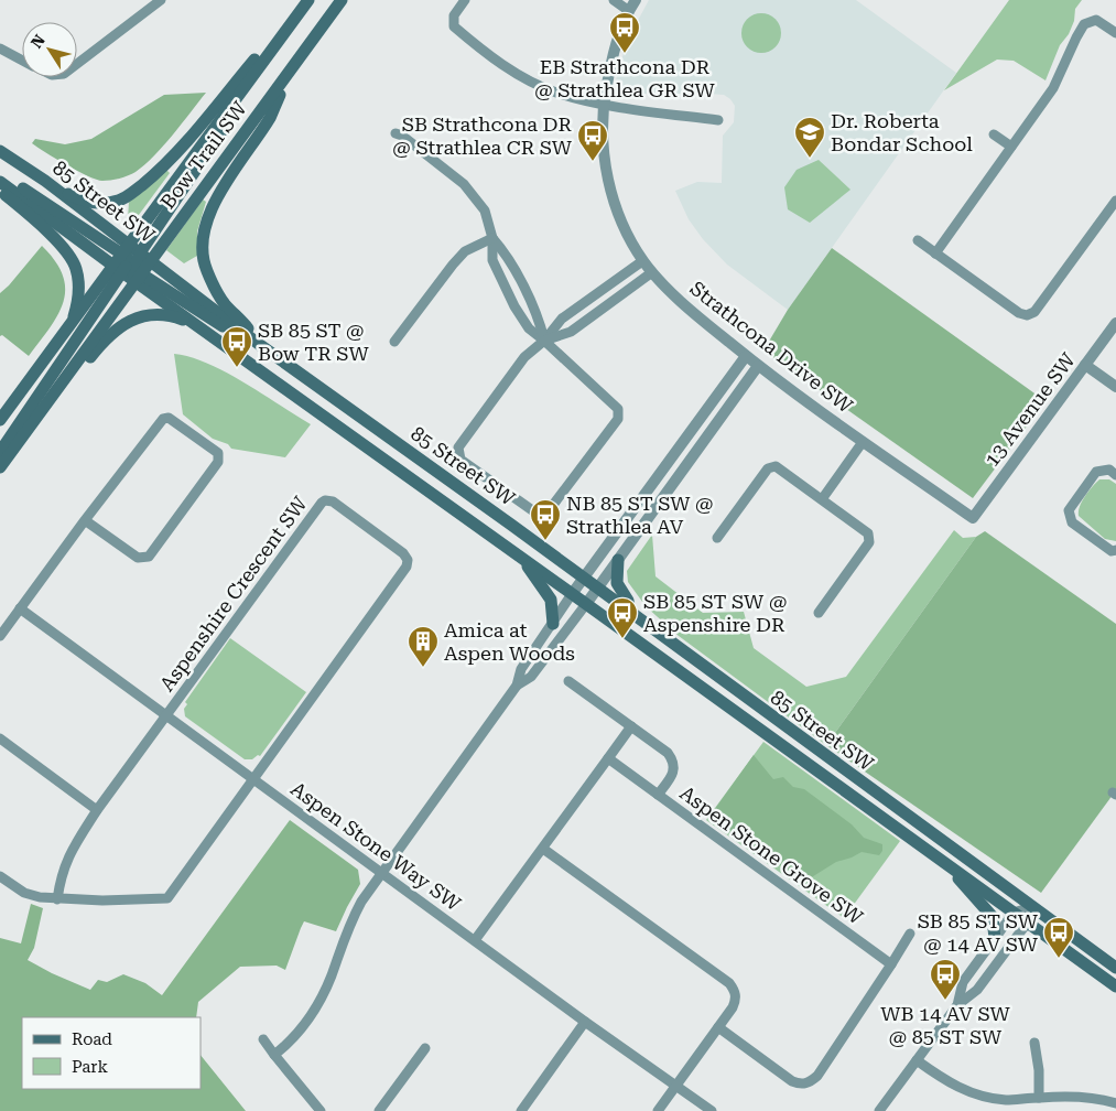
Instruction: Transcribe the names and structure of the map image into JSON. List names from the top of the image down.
{
  "streets": {
    "main road": ["Bow Trail SW", "85 Street SW"],
    "street": [
      "Strathcona Drive SW",
      "13 Avenue SW",
      "Aspenshire Crescent SW",
      "Aspen Stone Way SW",
      "Aspen Stone Grove SW"
    ]
  },
  "crossings": [
    ["Bow Trail SW", "85 Street SW"],
    ["Strathcona Drive SW", "13 Avenue SW"],
    ["Aspenshire Crescent SW", "Aspen Stone Way SW"]
  ],
  "places": {
    "bus stop": [
      "EB Strathcona DR @ Strathlea GR SW",
      "SB Strathcona DR @ Strathlea CR SW",
      "SB 85 ST @ Bow TR SW",
      "NB 85 ST SW @ Strathlea AV",
      "SB 85 ST SW @ Aspenshire DR",
      "SB 85 ST SW @ 14 AV SW",
      "WB 14 AV SW @ 85 ST SW"
    ],
    "school or university": ["Dr. Roberta Bondar School"],
    "building": ["Amica at Aspen Woods"]
  },
  "legend": ["Road", "Park"],
  "north": "top left"
}
